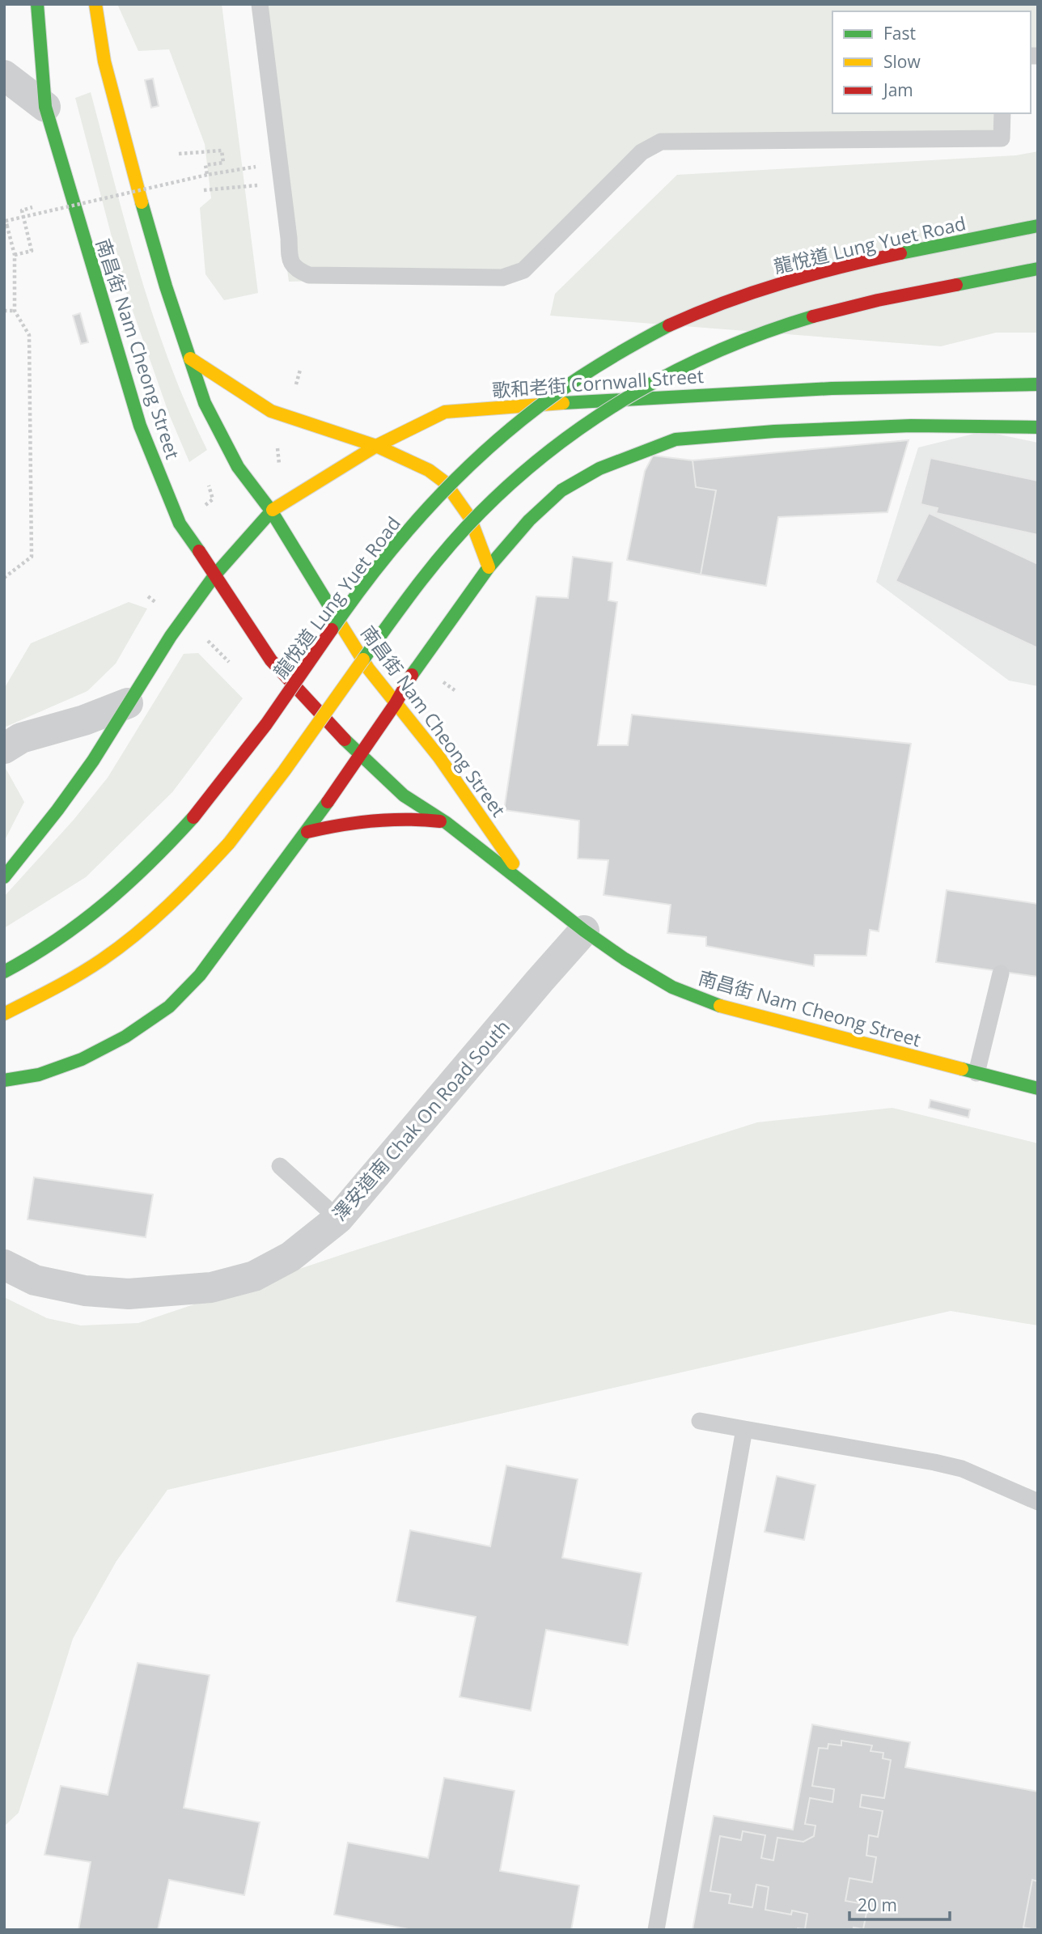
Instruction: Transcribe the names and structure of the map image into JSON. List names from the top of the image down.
{
  "streets": {
    "main road": ["龍悅道 Lung Yuet Road", "南昌街 Nam Cheong Street", "歌和老街 Cornwall Street"],
    "street": ["澤安道南 Chak On Road South"]
  },
  "crossings": [
    ["南昌街 Nam Cheong Street", "歌和老街 Cornwall Street"],
    ["南昌街 Nam Cheong Street", "澤安道南 Chak On Road South"]
  ],
  "legend": ["Fast", "Slow", "Jam"],
  "scale_bar": "20 m"
}
